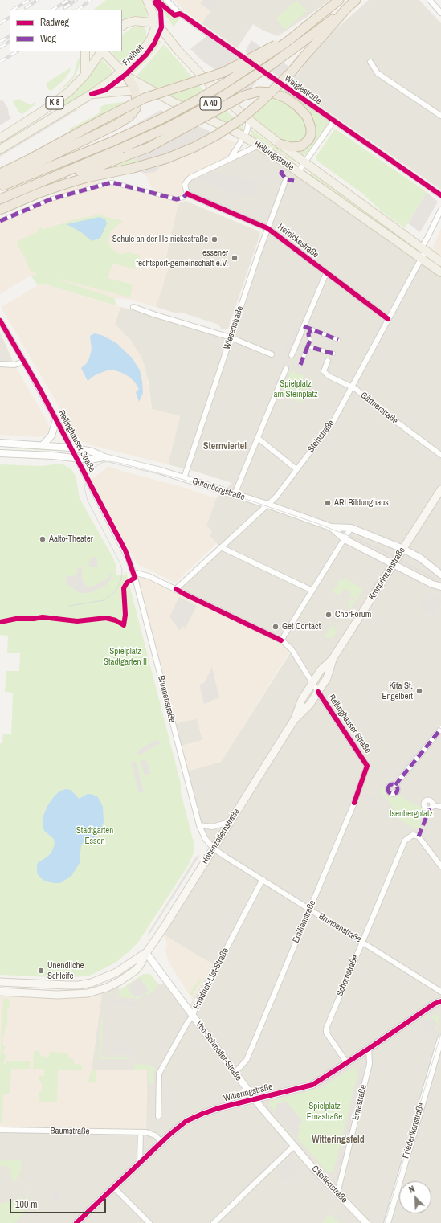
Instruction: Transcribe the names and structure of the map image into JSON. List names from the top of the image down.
{
  "streets": {
    "highway": ["A 40"],
    "main road": [
      "Freiheit",
      "K 8",
      "Helbingstraße",
      "Kronprinzenstraße",
      "Hohenzollernstraße"
    ],
    "street": [
      "Weiglestraße",
      "Heinickestraße",
      "Wiesenstraße",
      "Gärtnerstraße",
      "Steinstraße",
      "Rellinghauser Straße",
      "Gutenbergstraße",
      "Brunnenstraße",
      "Emilienstraße",
      "Schornstraße",
      "Friedrich-List-Straße",
      "Von-Schmoller-Straße",
      "Witteringstraße",
      "Ernastraße",
      "Friederikenstraße",
      "Baumstraße",
      "Cäcilienstraße"
    ]
  },
  "crossings": [
    ["Freiheit", "Helbingstraße"],
    ["Helbingstraße", "Steinstraße"],
    ["Heinickestraße", "Wiesenstraße"],
    ["Heinickestraße", "Steinstraße"],
    ["Wiesenstraße", "Gutenbergstraße"],
    ["Gärtnerstraße", "Steinstraße"],
    ["Steinstraße", "Rellinghauser Straße"],
    ["Steinstraße", "Gutenbergstraße"],
    ["Rellinghauser Straße", "Kronprinzenstraße"],
    ["Rellinghauser Straße", "Brunnenstraße"],
    ["Rellinghauser Straße", "Hohenzollernstraße"],
    ["Rellinghauser Straße", "Emilienstraße"],
    ["Gutenbergstraße", "Kronprinzenstraße"],
    ["Kronprinzenstraße", "Hohenzollernstraße"],
    ["Brunnenstraße", "Hohenzollernstraße"],
    ["Brunnenstraße", "Emilienstraße"],
    ["Brunnenstraße", "Schornstraße"],
    ["Brunnenstraße", "Friedrich-List-Straße"],
    ["Hohenzollernstraße", "Von-Schmoller-Straße"],
    ["Emilienstraße", "Von-Schmoller-Straße"],
    ["Schornstraße", "Witteringstraße"],
    ["Friedrich-List-Straße", "Von-Schmoller-Straße"],
    ["Von-Schmoller-Straße", "Witteringstraße"],
    ["Von-Schmoller-Straße", "Cäcilienstraße"],
    ["Witteringstraße", "Ernastraße"],
    ["Witteringstraße", "Baumstraße"],
    ["Ernastraße", "Cäcilienstraße"]
  ],
  "districts": ["Sternviertel", "Witteringsfeld"],
  "parks": [
    "Spielplatz am Steinplatz",
    "Spielplatz Stadtgarten II",
    "Isenbergplatz",
    "Stadtgarten Essen",
    "Spielplatz Ernastraße"
  ],
  "places": [
    "Schule an der Heinickestraße",
    "essener fechtsport-gemeinschaft e.V.",
    "ARI Bildunghaus",
    "Aalto-Theater",
    "ChorForum",
    "Get Contact",
    "Kita St. Engelbert",
    "Unendliche Schleife"
  ],
  "legend": ["Radweg", "Weg"],
  "scale_bar": "100 m",
  "north": "top left"
}
